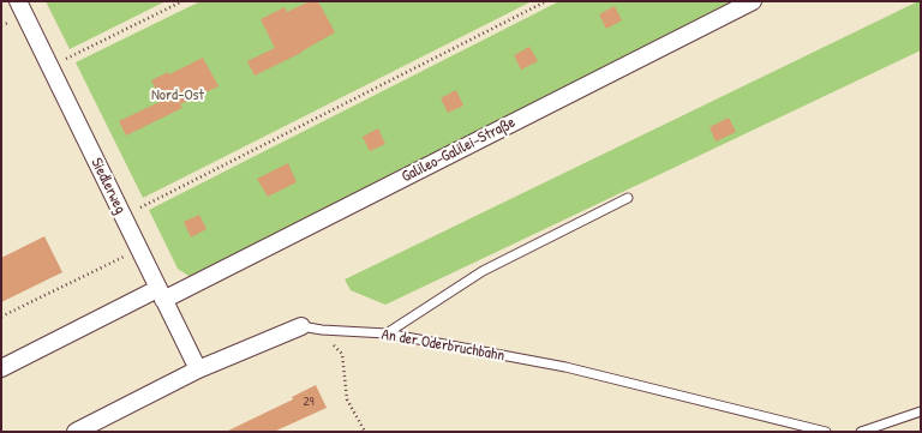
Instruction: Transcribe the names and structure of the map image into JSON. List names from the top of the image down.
{
  "streets": {
    "street": ["Galileo-Galilei-Straße", "Siedlerweg", "An der Oderbruchbahn"]
  },
  "crossings": [
    ["Galileo-Galilei-Straße", "Siedlerweg"],
    ["Siedlerweg", "An der Oderbruchbahn"]
  ],
  "parks": ["Nord-Ost"],
  "house_numbers": ["29"]
}
